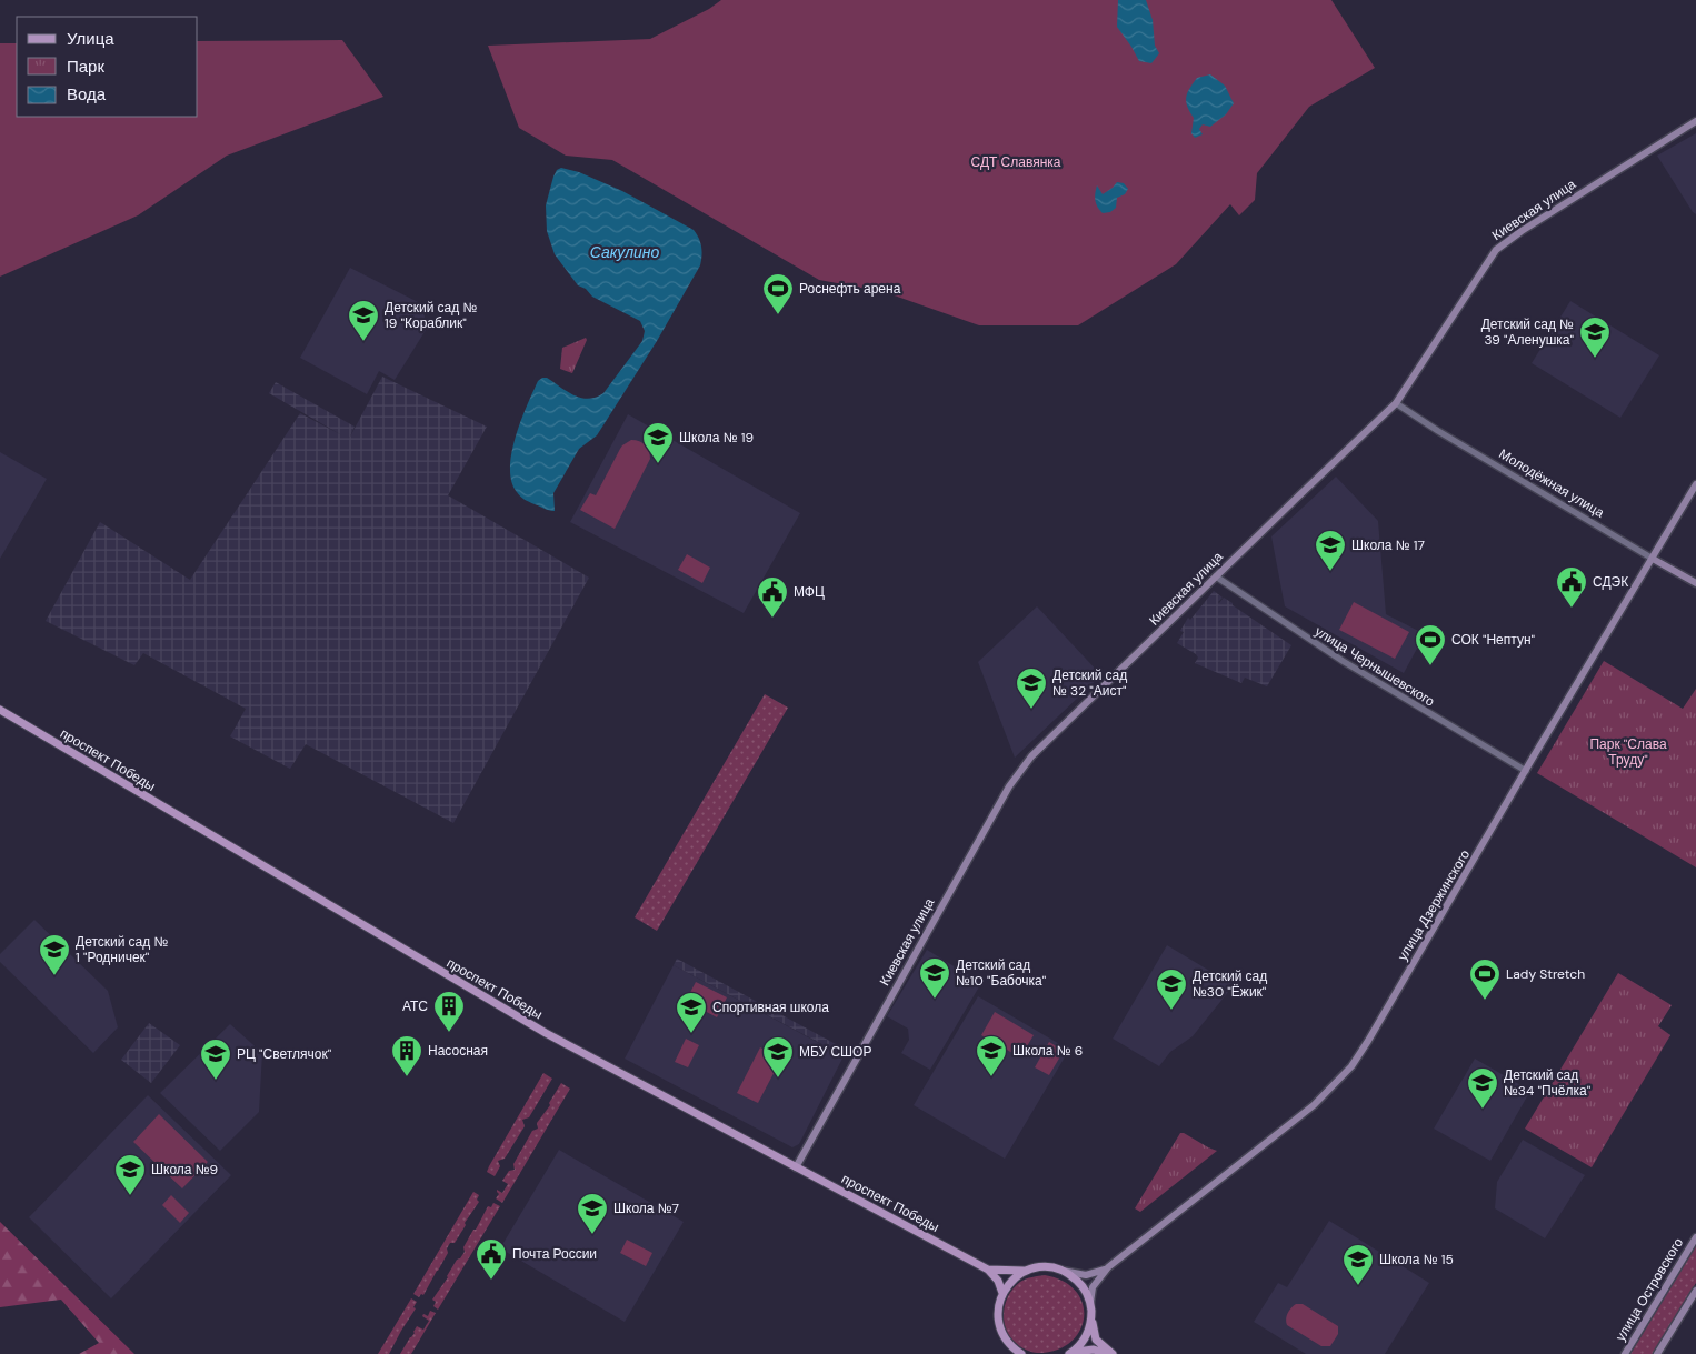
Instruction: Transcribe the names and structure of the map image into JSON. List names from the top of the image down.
{
  "streets": {
    "main road": [
      "Киевская улица",
      "Молодёжная улица",
      "проспект Победы",
      "улица Дзержинского",
      "улица Островского"
    ],
    "street": ["улица Чернышевского"]
  },
  "crossings": [
    ["Киевская улица", "Молодёжная улица"],
    ["Киевская улица", "улица Чернышевского"],
    ["Киевская улица", "проспект Победы"],
    ["Молодёжная улица", "улица Дзержинского"],
    ["улица Чернышевского", "улица Дзержинского"],
    ["проспект Победы", "улица Дзержинского"]
  ],
  "water": ["Сакулино"],
  "parks": ["СДТ Славянка", "Парк \"Слава Труду\""],
  "places": {
    "sports": ["Роснефть арена", "СОК \"Нептун\"", "Lady Stretch"],
    "school or university": [
      "Детский сад № 19 \"Кораблик\"",
      "Детский сад № 39 \"Аленушка\"",
      "Школа № 19",
      "Школа № 17",
      "Детский сад № 32 \"Аист\"",
      "Детский сад № 1 \"Родничек\"",
      "Детский сад №10 \"Бабочка\"",
      "Детский сад №30 \"Ёжик\"",
      "Спортивная школа",
      "Школа № 6",
      "МБУ СШОР",
      "РЦ \"Светлячок\"",
      "Детский сад №34 \"Пчёлка\"",
      "Школа №9",
      "Школа №7",
      "Школа № 15"
    ],
    "public building": ["СДЭК", "МФЦ", "Почта России"],
    "building": ["АТС", "Насосная"]
  },
  "legend": ["Улица", "Парк", "Вода"]
}
